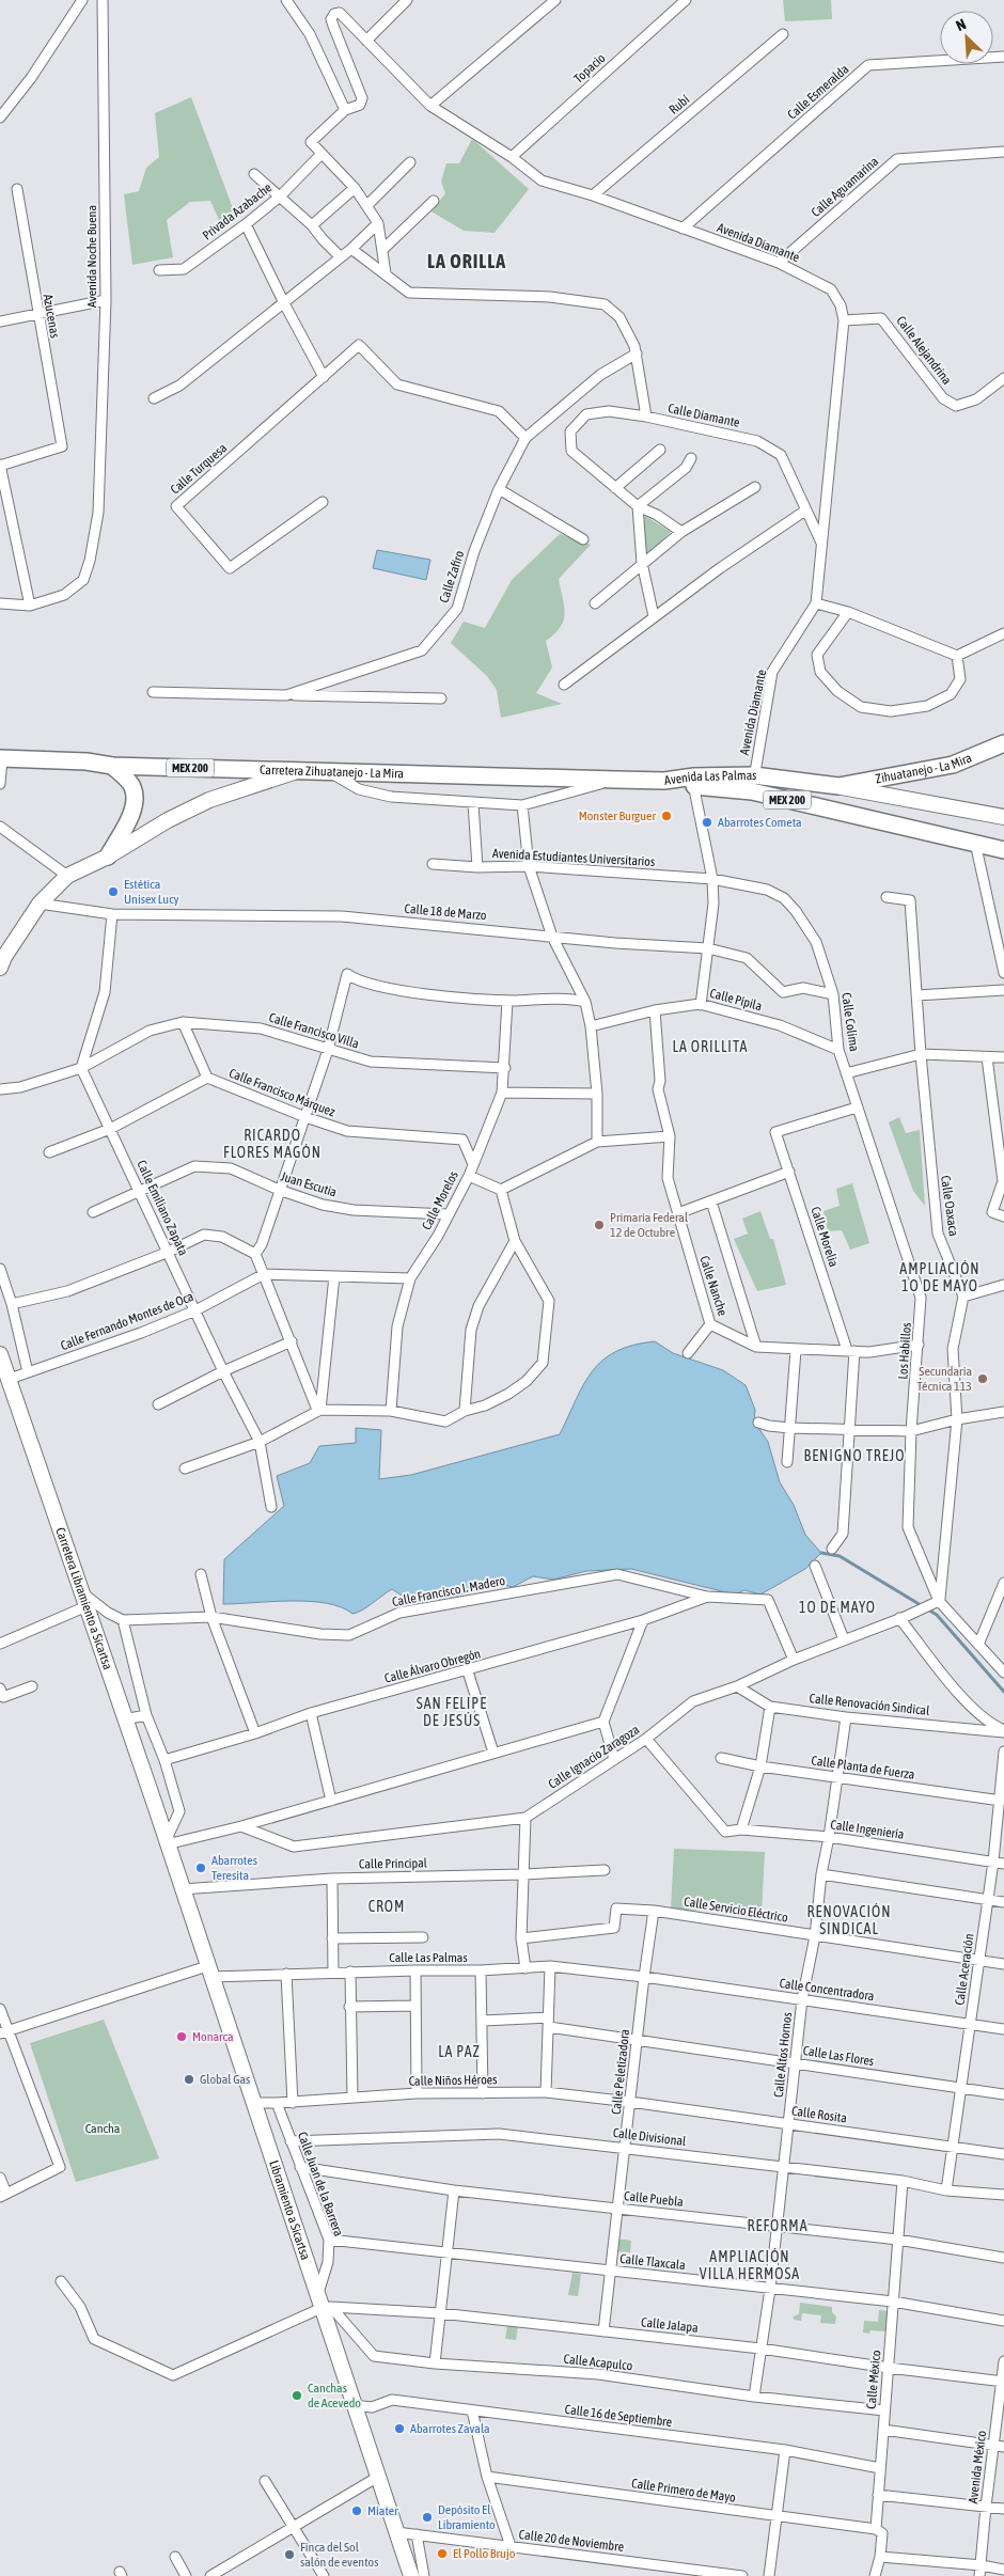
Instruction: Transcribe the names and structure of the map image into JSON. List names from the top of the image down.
{
  "streets": {
    "highway": [
      "MEX 200",
      "Zihuatanejo - La Mira",
      "Carretera Zihuatanejo - La Mira",
      "Avenida Las Palmas"
    ],
    "main road": ["Carretera Libramiento a Sicartsa", "Libramiento a Sicartsa"],
    "street": [
      "Topacio",
      "Calle Esmeralda",
      "Rubí",
      "Calle Aguamarina",
      "Privada Azabache",
      "Avenida Diamante",
      "Avenida Noche Buena",
      "Azucenas",
      "Calle Alejandrina",
      "Calle Diamante",
      "Calle Turquesa",
      "Calle Zafiro",
      "Avenida Estudiantes Universitarios",
      "Calle 18 de Marzo",
      "Calle Pípila",
      "Calle Colima",
      "Calle Francisco Villa",
      "Calle Francisco Márquez",
      "Juan Escutia",
      "Calle Morelos",
      "Calle Oaxaca",
      "Calle Emiliano Zapata",
      "Calle Morelia",
      "Calle Nanche",
      "Calle Fernando Montes de Oca",
      "Los Habillos",
      "Calle Francisco I. Madero",
      "Calle Álvaro Obregón",
      "Calle Renovación Sindical",
      "Calle Ignacio Zaragoza",
      "Calle Planta de Fuerza",
      "Calle Ingeniería",
      "Calle Principal",
      "Calle Servicio Eléctrico",
      "Calle Las Palmas",
      "Calle Aceración",
      "Calle Concentradora",
      "Calle Altos Hornos",
      "Calle Las Flores",
      "Calle Peletizadora",
      "Calle Niños Héroes",
      "Calle Rosita",
      "Calle Divisional",
      "Calle Juan de la Barrera",
      "Calle Puebla",
      "Calle Tlaxcala",
      "Calle Jalapa",
      "Calle Acapulco",
      "Calle México",
      "Calle 16 de Septiembre",
      "Avenida México",
      "Calle Primero de Mayo",
      "Calle 20 de Noviembre"
    ]
  },
  "crossings": [
    ["Topacio", "Avenida Diamante"],
    ["Calle Esmeralda", "Avenida Diamante"],
    ["Rubí", "Avenida Diamante"],
    ["Calle Aguamarina", "Avenida Diamante"],
    ["Avenida Diamante", "Calle Alejandrina"],
    ["Avenida Diamante", "Calle Diamante"],
    ["Avenida Diamante", "Avenida Las Palmas"],
    ["Calle Diamante", "Calle Zafiro"],
    ["Zihuatanejo - La Mira", "Avenida Las Palmas"],
    ["Carretera Zihuatanejo - La Mira", "Avenida Las Palmas"],
    ["Avenida Estudiantes Universitarios", "Calle Colima"],
    ["Calle 18 de Marzo", "Calle Colima"],
    ["Calle Pípila", "Calle Colima"],
    ["Calle Pípila", "Calle Nanche"],
    ["Calle Colima", "Calle Morelia"],
    ["Calle Colima", "Los Habillos"],
    ["Calle Francisco Villa", "Calle Morelos"],
    ["Calle Francisco Villa", "Calle Emiliano Zapata"],
    ["Calle Francisco Márquez", "Calle Morelos"],
    ["Calle Francisco Márquez", "Calle Emiliano Zapata"],
    ["Juan Escutia", "Calle Morelos"],
    ["Juan Escutia", "Calle Emiliano Zapata"],
    ["Calle Emiliano Zapata", "Calle Fernando Montes de Oca"],
    ["Calle Morelia", "Calle Nanche"],
    ["Calle Morelia", "Los Habillos"],
    ["Calle Nanche", "Los Habillos"],
    ["Calle Fernando Montes de Oca", "Carretera Libramiento a Sicartsa"],
    ["Los Habillos", "Calle Ignacio Zaragoza"],
    ["Calle Francisco I. Madero", "Calle Álvaro Obregón"],
    ["Calle Francisco I. Madero", "Calle Ignacio Zaragoza"],
    ["Carretera Libramiento a Sicartsa", "Calle Ignacio Zaragoza"],
    ["Carretera Libramiento a Sicartsa", "Libramiento a Sicartsa"],
    ["Calle Álvaro Obregón", "Calle Ignacio Zaragoza"],
    ["Calle Renovación Sindical", "Calle Ignacio Zaragoza"],
    ["Calle Renovación Sindical", "Calle Altos Hornos"],
    ["Calle Ignacio Zaragoza", "Calle Ingeniería"],
    ["Calle Ignacio Zaragoza", "Libramiento a Sicartsa"],
    ["Calle Planta de Fuerza", "Calle Aceración"],
    ["Calle Planta de Fuerza", "Calle Altos Hornos"],
    ["Calle Ingeniería", "Calle Aceración"],
    ["Calle Ingeniería", "Calle Altos Hornos"],
    ["Calle Principal", "Libramiento a Sicartsa"],
    ["Calle Servicio Eléctrico", "Calle Aceración"],
    ["Calle Servicio Eléctrico", "Calle Altos Hornos"],
    ["Calle Servicio Eléctrico", "Calle Peletizadora"],
    ["Calle Las Palmas", "Calle Concentradora"],
    ["Calle Las Palmas", "Calle Peletizadora"],
    ["Calle Las Palmas", "Libramiento a Sicartsa"],
    ["Calle Aceración", "Calle Concentradora"],
    ["Calle Aceración", "Calle Las Flores"],
    ["Calle Aceración", "Calle Rosita"],
    ["Calle Aceración", "Calle Divisional"],
    ["Calle Concentradora", "Calle Altos Hornos"],
    ["Calle Concentradora", "Calle Peletizadora"],
    ["Calle Altos Hornos", "Calle Las Flores"],
    ["Calle Altos Hornos", "Calle Rosita"],
    ["Calle Altos Hornos", "Calle Divisional"],
    ["Calle Altos Hornos", "Calle Puebla"],
    ["Calle Altos Hornos", "Calle Tlaxcala"],
    ["Calle Altos Hornos", "Calle Jalapa"],
    ["Calle Altos Hornos", "Calle Acapulco"],
    ["Calle Las Flores", "Calle Peletizadora"],
    ["Calle Peletizadora", "Calle Niños Héroes"],
    ["Calle Peletizadora", "Calle Rosita"],
    ["Calle Peletizadora", "Calle Divisional"],
    ["Calle Peletizadora", "Calle Puebla"],
    ["Calle Peletizadora", "Calle Tlaxcala"],
    ["Calle Peletizadora", "Calle Jalapa"],
    ["Calle Niños Héroes", "Calle Rosita"],
    ["Calle Niños Héroes", "Calle Juan de la Barrera"],
    ["Calle Divisional", "Calle Juan de la Barrera"],
    ["Calle Divisional", "Calle México"],
    ["Calle Juan de la Barrera", "Calle Puebla"],
    ["Calle Juan de la Barrera", "Libramiento a Sicartsa"],
    ["Calle Juan de la Barrera", "Calle Tlaxcala"],
    ["Calle Juan de la Barrera", "Calle Jalapa"],
    ["Calle Juan de la Barrera", "Calle Acapulco"],
    ["Calle Puebla", "Calle México"],
    ["Libramiento a Sicartsa", "Calle Jalapa"],
    ["Libramiento a Sicartsa", "Calle Acapulco"],
    ["Libramiento a Sicartsa", "Calle 16 de Septiembre"],
    ["Libramiento a Sicartsa", "Calle 20 de Noviembre"],
    ["Calle Tlaxcala", "Calle México"],
    ["Calle Jalapa", "Calle Acapulco"],
    ["Calle Jalapa", "Calle México"],
    ["Calle Jalapa", "Avenida México"],
    ["Calle Acapulco", "Calle México"],
    ["Calle México", "Calle 16 de Septiembre"],
    ["Calle México", "Calle Primero de Mayo"]
  ],
  "districts": [
    "LA ORILLA",
    "LA ORILLITA",
    "RICARDO FLORES MAGÓN",
    "AMPLIACIÓN 1O DE MAYO",
    "BENIGNO TREJO",
    "1O DE MAYO",
    "SAN FELIPE DE JESÚS",
    "CROM",
    "RENOVACIÓN SINDICAL",
    "LA PAZ",
    "REFORMA",
    "AMPLIACIÓN VILLA HERMOSA"
  ],
  "parks": ["Cancha"],
  "places": [
    "Monster Burguer",
    "Abarrotes Cometa",
    "Estética Unisex Lucy",
    "Primaria Federal 12 de Octubre",
    "Secundaria Técnica 113",
    "Abarrotes Teresita",
    "Monarca",
    "Global Gas",
    "Canchas de Acevedo",
    "Abarrotes Zavala",
    "Miater",
    "Depósito El Libramiento",
    "El Pollo Brujo",
    "Finca del Sol salón de eventos"
  ],
  "north": "top left"
}
